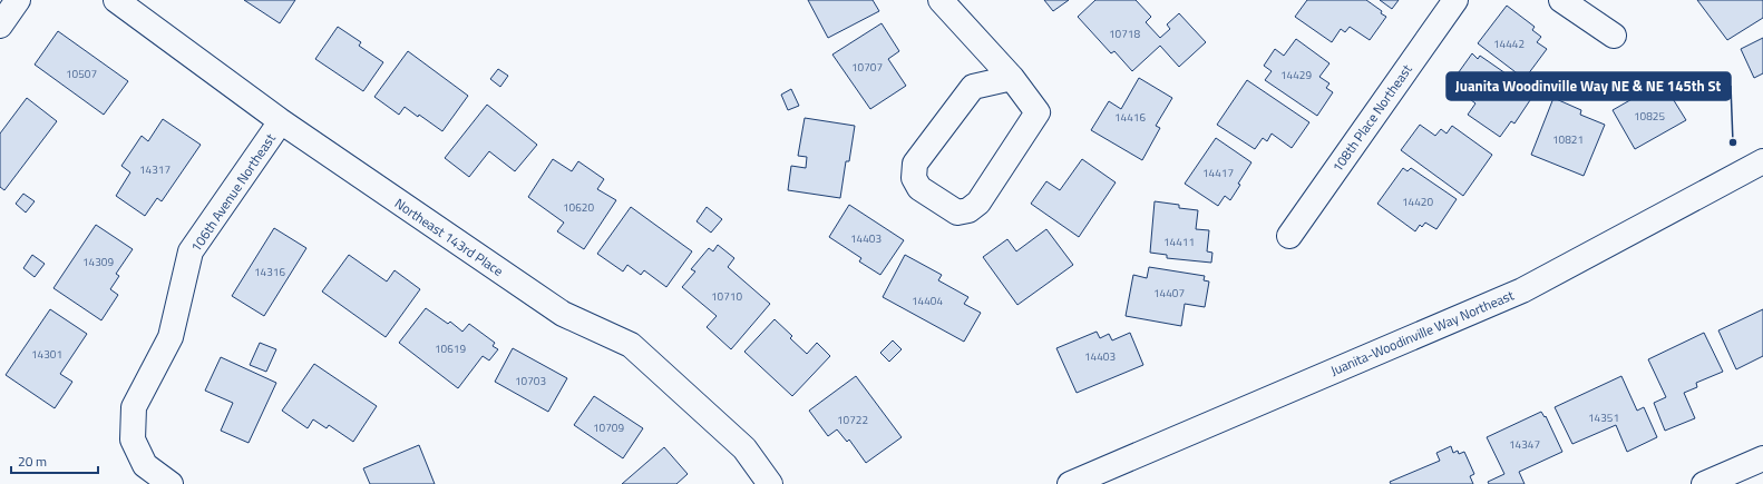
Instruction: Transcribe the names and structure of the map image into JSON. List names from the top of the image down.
{
  "streets": {
    "street": [
      "108th Place Northeast",
      "106th Avenue Northeast",
      "Northeast 143rd Place",
      "Juanita-Woodinville Way Northeast"
    ]
  },
  "crossings": [
    ["106th Avenue Northeast", "Northeast 143rd Place"]
  ],
  "places": ["Juanita Woodinville Way NE & NE 145th St"],
  "house_numbers": [
    "10718",
    "14442",
    "10707",
    "10507",
    "14429",
    "10825",
    "14416",
    "10821",
    "14317",
    "14417",
    "14420",
    "10620",
    "14403",
    "14411",
    "14309",
    "14316",
    "14407",
    "10710",
    "14404",
    "10619",
    "14301",
    "14403",
    "10703",
    "14351",
    "10722",
    "10709",
    "14347"
  ],
  "scale_bar": "20 m"
}
